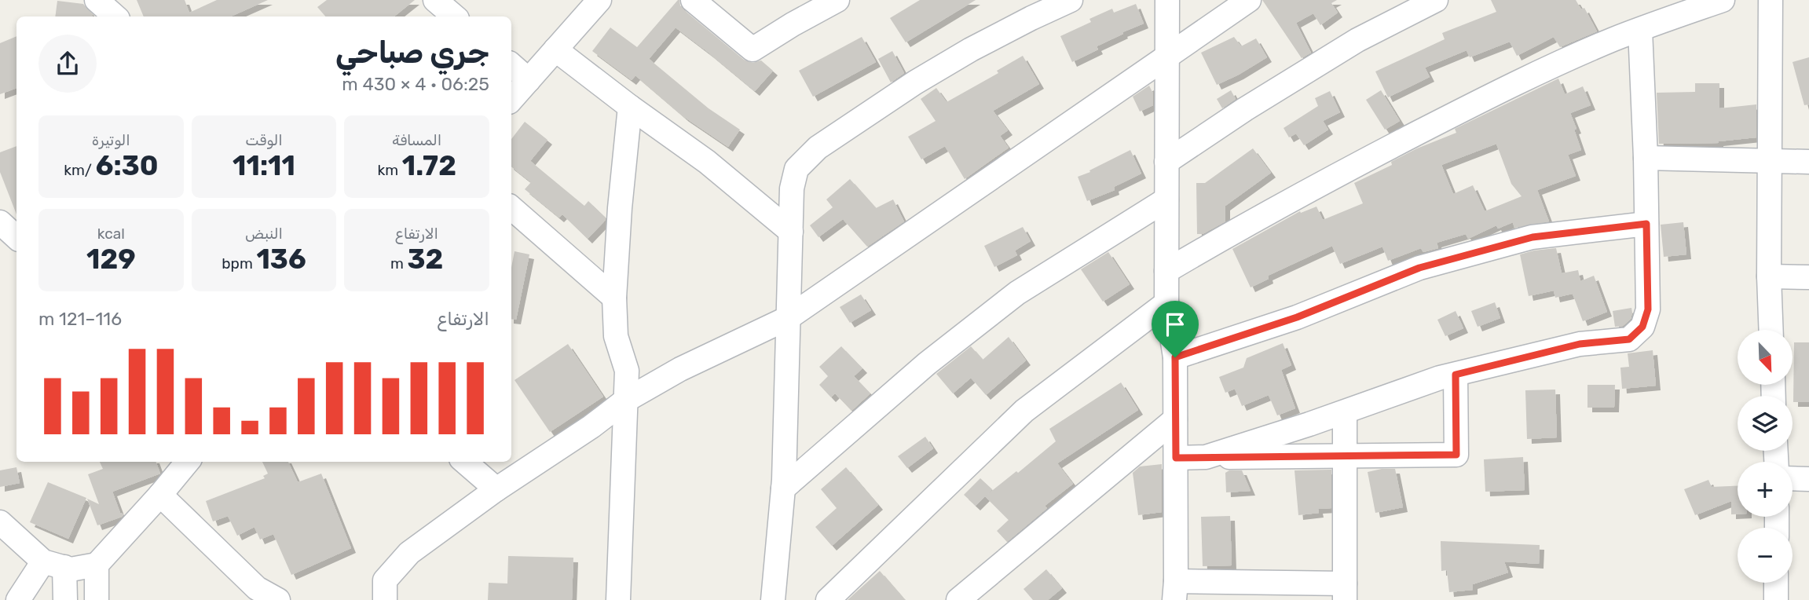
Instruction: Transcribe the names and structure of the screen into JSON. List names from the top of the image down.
{
  "north": "bottom right",
  "page": {
    "heading": ["جري صباحي", "06:25 · 4 × 430 m"],
    "stats": [
      ["المسافة", "1.72 km"],
      ["الوقت", "11:11"],
      ["الوتيرة", "6:30 /km"],
      ["الارتفاع", "32 m"],
      ["النبض", "136 bpm"],
      ["kcal", "129"]
    ],
    "chart": ["الارتفاع", "116–121 m"],
    "map_buttons": ["+", "−"]
  }
}
